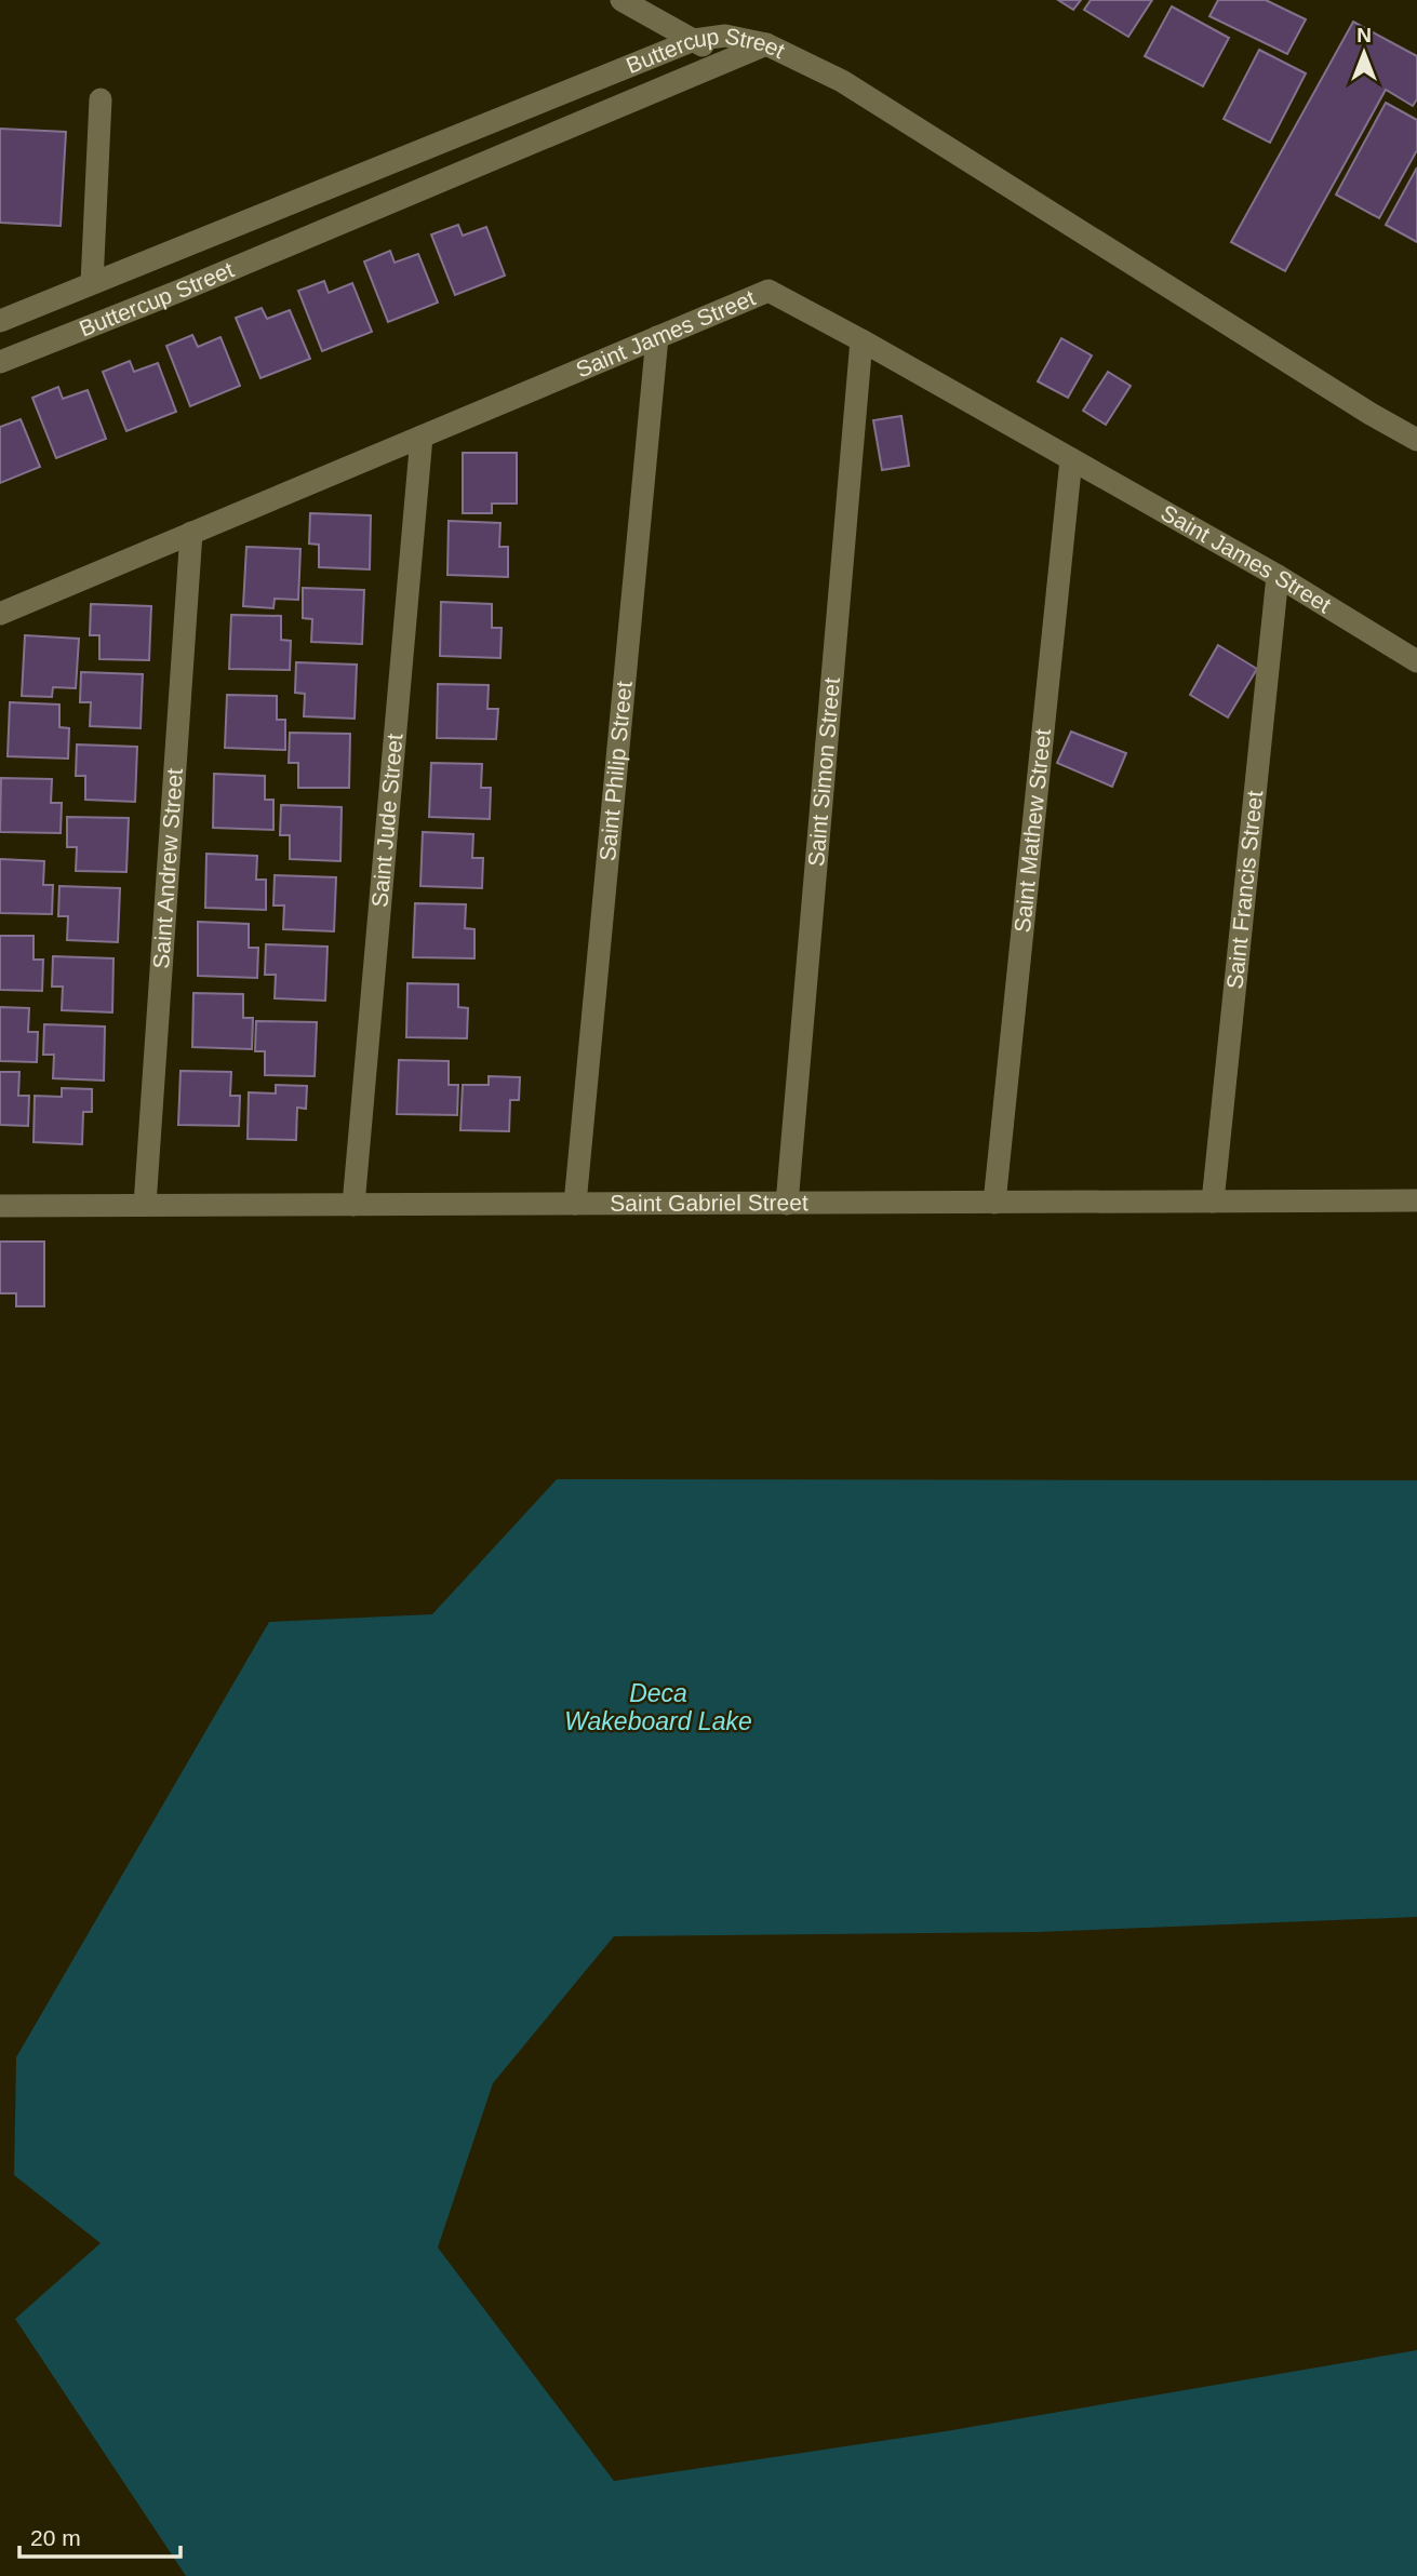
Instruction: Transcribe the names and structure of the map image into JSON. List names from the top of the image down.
{
  "streets": {
    "street": [
      "Buttercup Street",
      "Saint James Street",
      "Saint Philip Street",
      "Saint Simon Street",
      "Saint Jude Street",
      "Saint Mathew Street",
      "Saint Andrew Street",
      "Saint Francis Street",
      "Saint Gabriel Street"
    ]
  },
  "crossings": [
    ["Saint James Street", "Saint Philip Street"],
    ["Saint James Street", "Saint Simon Street"],
    ["Saint James Street", "Saint Jude Street"],
    ["Saint James Street", "Saint Mathew Street"],
    ["Saint James Street", "Saint Andrew Street"],
    ["Saint James Street", "Saint Francis Street"],
    ["Saint Philip Street", "Saint Gabriel Street"],
    ["Saint Simon Street", "Saint Gabriel Street"],
    ["Saint Jude Street", "Saint Gabriel Street"],
    ["Saint Mathew Street", "Saint Gabriel Street"],
    ["Saint Andrew Street", "Saint Gabriel Street"],
    ["Saint Francis Street", "Saint Gabriel Street"]
  ],
  "water": ["Deca Wakeboard Lake"],
  "scale_bar": "20 m",
  "north": "top"
}
